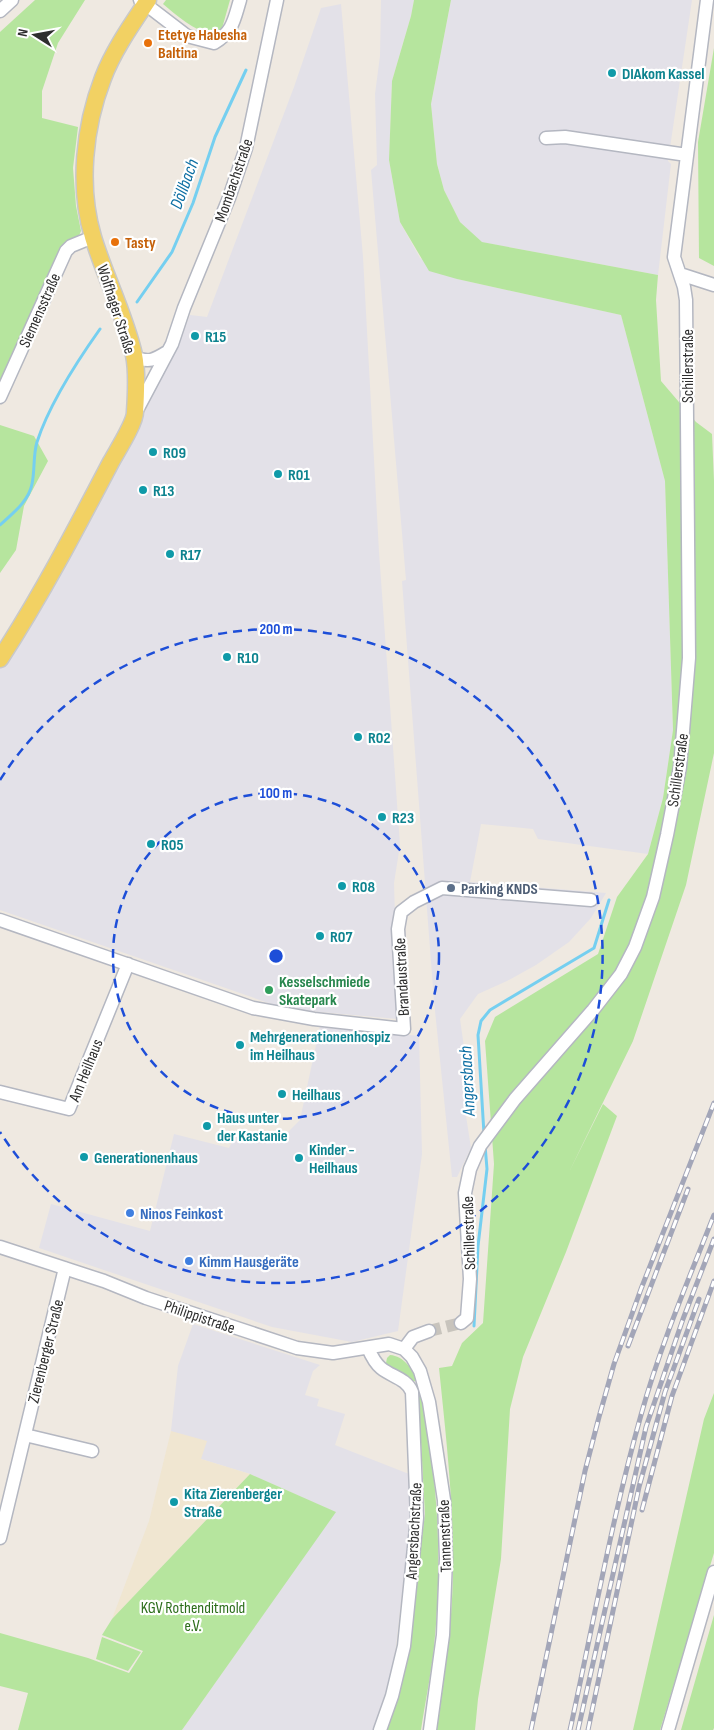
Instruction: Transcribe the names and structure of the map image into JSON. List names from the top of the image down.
{
  "streets": {
    "main road": ["Wolfhager Straße"],
    "street": [
      "Mombachstraße",
      "Siemensstraße",
      "Schillerstraße",
      "Brandaustraße",
      "Am Heilhaus",
      "Philippistraße",
      "Zierenberger Straße",
      "Angersbachstraße",
      "Tannenstraße"
    ]
  },
  "crossings": [
    ["Mombachstraße", "Wolfhager Straße"],
    ["Wolfhager Straße", "Siemensstraße"],
    ["Brandaustraße", "Am Heilhaus"],
    ["Philippistraße", "Zierenberger Straße"],
    ["Philippistraße", "Angersbachstraße"],
    ["Philippistraße", "Tannenstraße"]
  ],
  "water": ["Döllbach", "Angersbach"],
  "parks": ["KGV Rothenditmold e.V."],
  "places": [
    "Etetye Habesha Baltina",
    "DIAkom Kassel",
    "Tasty",
    "R15",
    "R09",
    "R01",
    "R13",
    "R17",
    "R10",
    "R02",
    "R23",
    "R05",
    "R08",
    "Parking KNDS",
    "R07",
    "Kesselschmiede Skatepark",
    "Mehrgenerationenhospiz im Heilhaus",
    "Heilhaus",
    "Haus unter der Kastanie",
    "Generationenhaus",
    "Kinder - Heilhaus",
    "Ninos Feinkost",
    "Kimm Hausgeräte",
    "Kita Zierenberger Straße"
  ],
  "north": "left",
  "rings": ["200 m", "100 m"]
}
